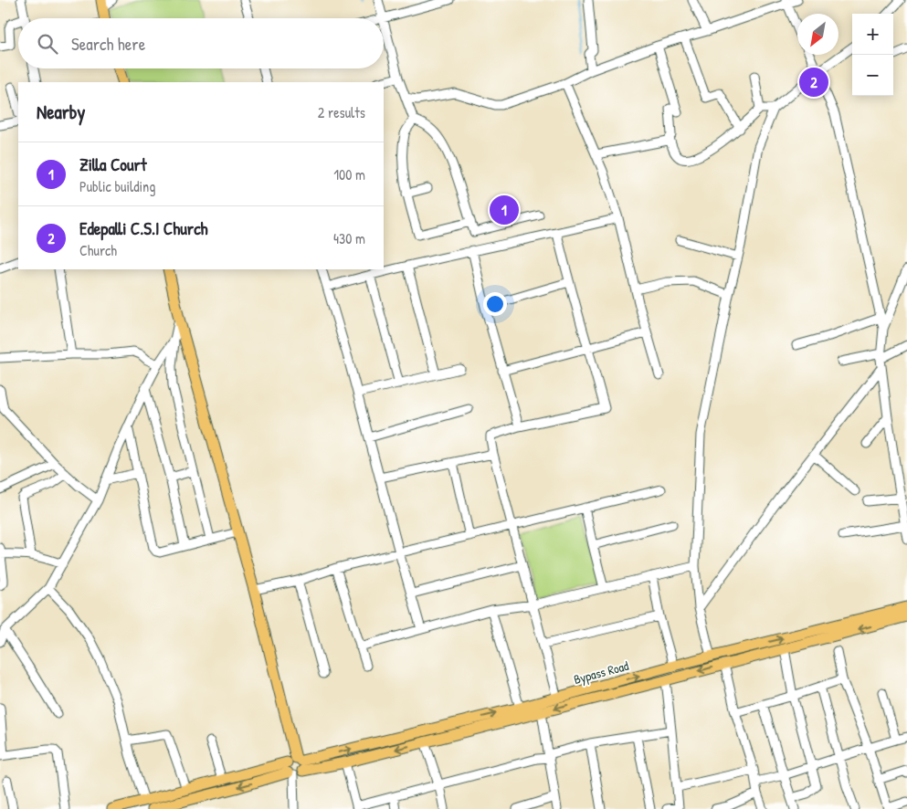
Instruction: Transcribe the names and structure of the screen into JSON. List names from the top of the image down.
{
  "streets": {
    "main road": ["Bypass Road"]
  },
  "north": "bottom left",
  "page": {
    "map_buttons": ["+", "−"],
    "search": "Search here",
    "pins": ["2", "1"],
    "heading": ["Nearby", "2 results"],
    "list": [
      {
        "mark": "1",
        "name": "Zilla Court",
        "note": "Public building",
        "value": "100 m"
      },
      {
        "mark": "2",
        "name": "Edepalli C.S.I Church",
        "note": "Church",
        "value": "430 m"
      }
    ]
  }
}
